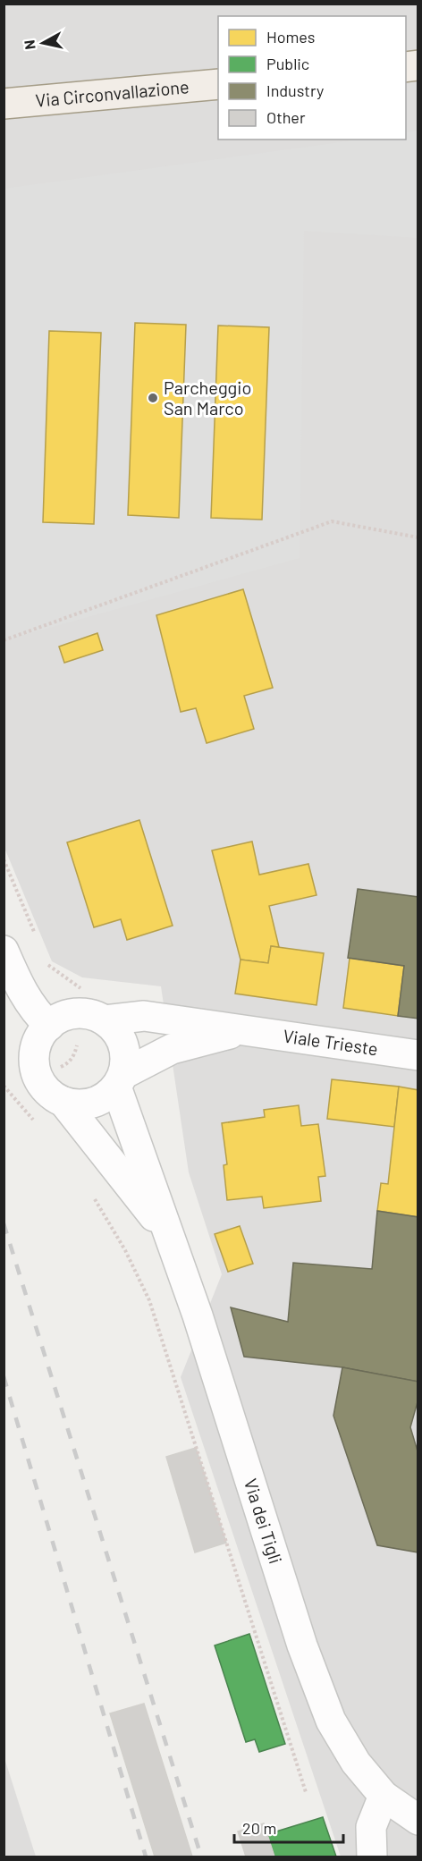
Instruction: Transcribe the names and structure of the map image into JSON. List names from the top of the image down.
{
  "streets": {
    "main road": ["Via Circonvallazione"],
    "street": ["Viale Trieste", "Via dei Tigli"]
  },
  "crossings": [
    ["Viale Trieste", "Via dei Tigli"]
  ],
  "places": ["Parcheggio San Marco"],
  "legend": [
    "Homes",
    "Public",
    "Industry",
    "Other"
  ],
  "scale_bar": "20 m",
  "north": "left"
}
